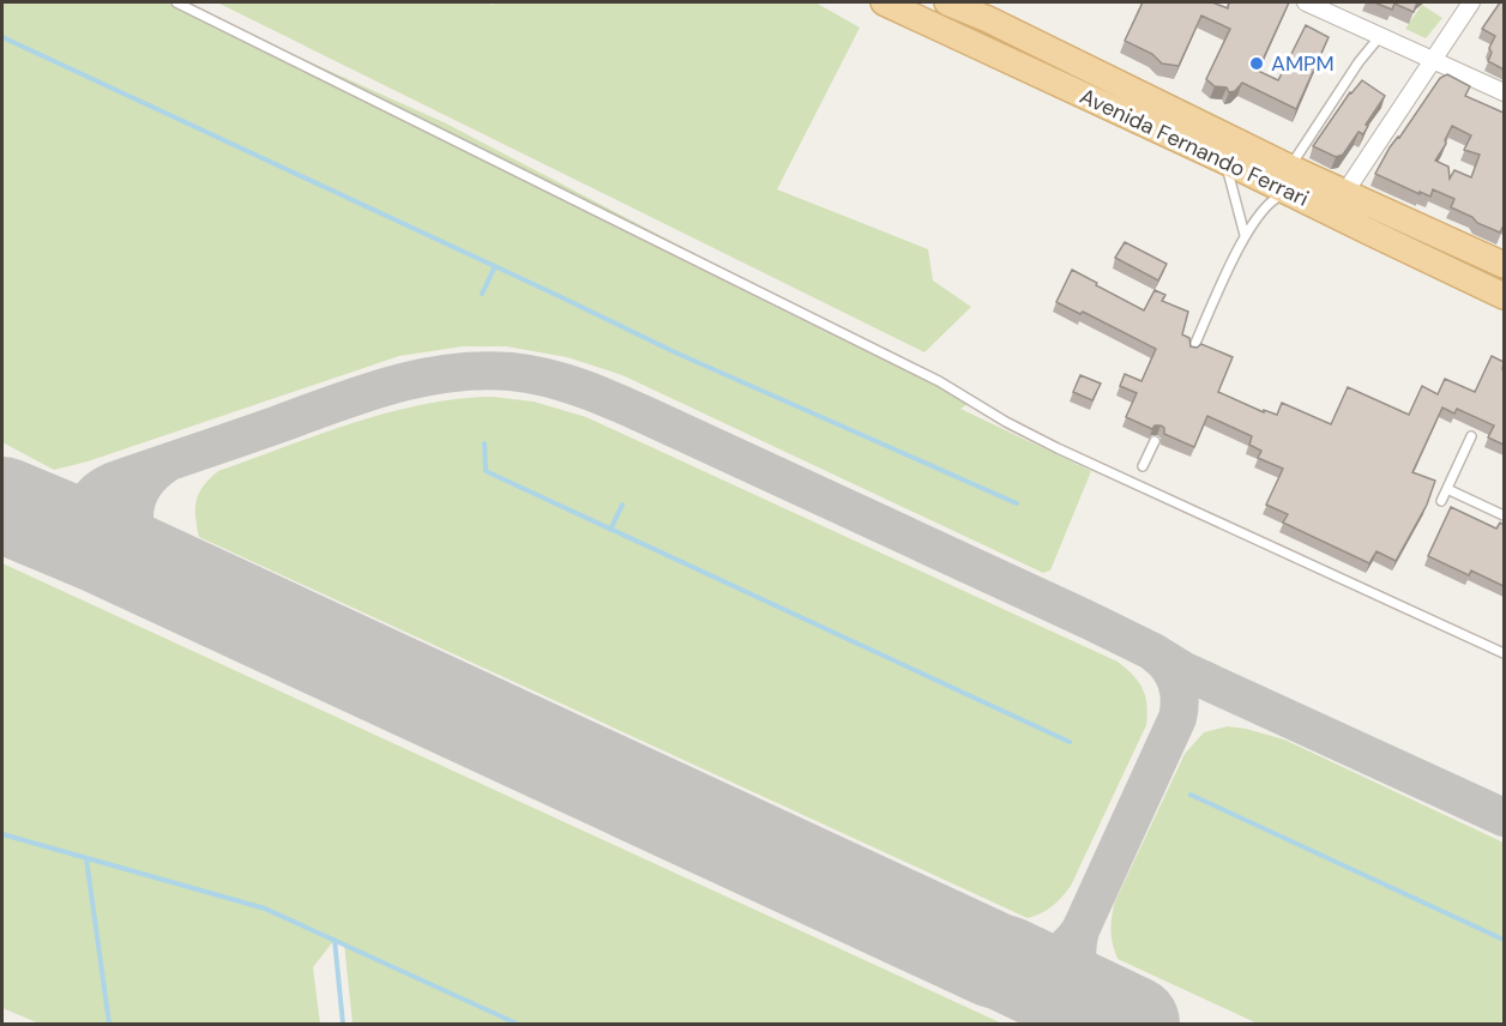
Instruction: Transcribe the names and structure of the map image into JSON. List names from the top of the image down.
{
  "streets": {
    "main road": ["Avenida Fernando Ferrari"]
  },
  "places": ["AMPM"]
}
